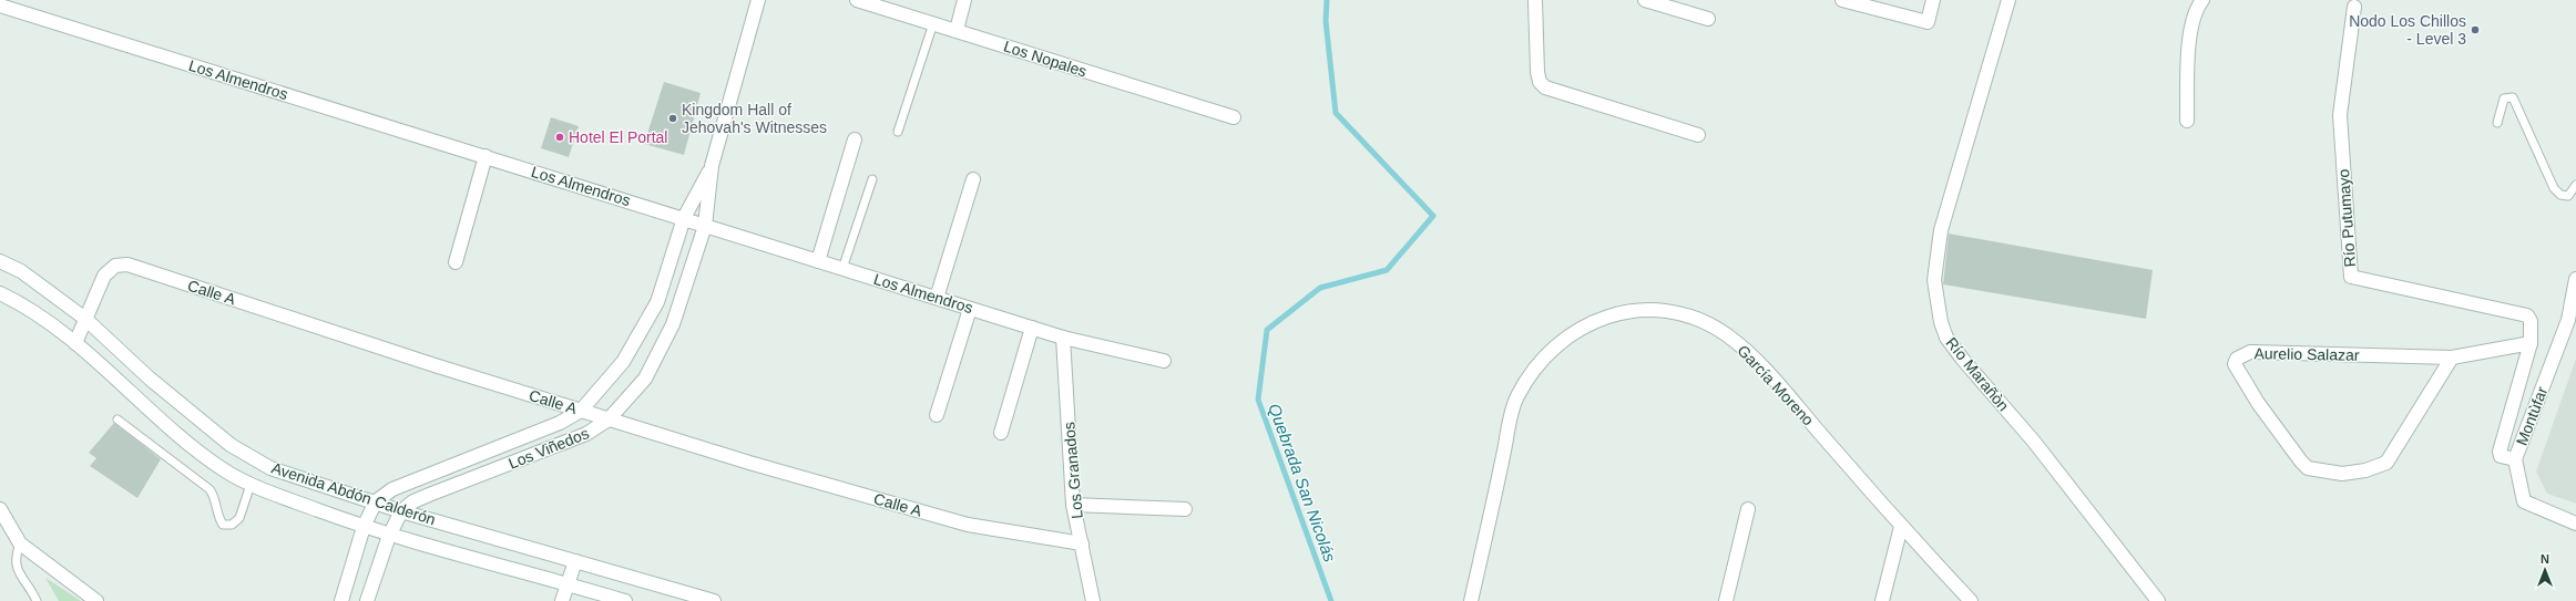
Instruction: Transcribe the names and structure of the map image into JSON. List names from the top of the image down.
{
  "streets": {
    "street": [
      "Los Nopales",
      "Los Almendros",
      "Río Putumayo",
      "Calle A",
      "Aurelio Salazar",
      "Río Marañòn",
      "García Moreno",
      "Montùfar",
      "Los Viñedos",
      "Los Granados",
      "Avenida Abdón Calderón"
    ]
  },
  "crossings": [
    ["Los Almendros", "Los Viñedos"],
    ["Los Almendros", "Los Granados"],
    ["Río Putumayo", "Aurelio Salazar"],
    ["Calle A", "Los Viñedos"],
    ["Calle A", "Los Granados"],
    ["Calle A", "Avenida Abdón Calderón"],
    ["Los Viñedos", "Avenida Abdón Calderón"]
  ],
  "water": ["Quebrada San Nicolás"],
  "places": ["Nodo Los Chillos - Level 3", "Kingdom Hall of Jehovah's Witnesses", "Hotel El Portal"],
  "north": "top"
}
